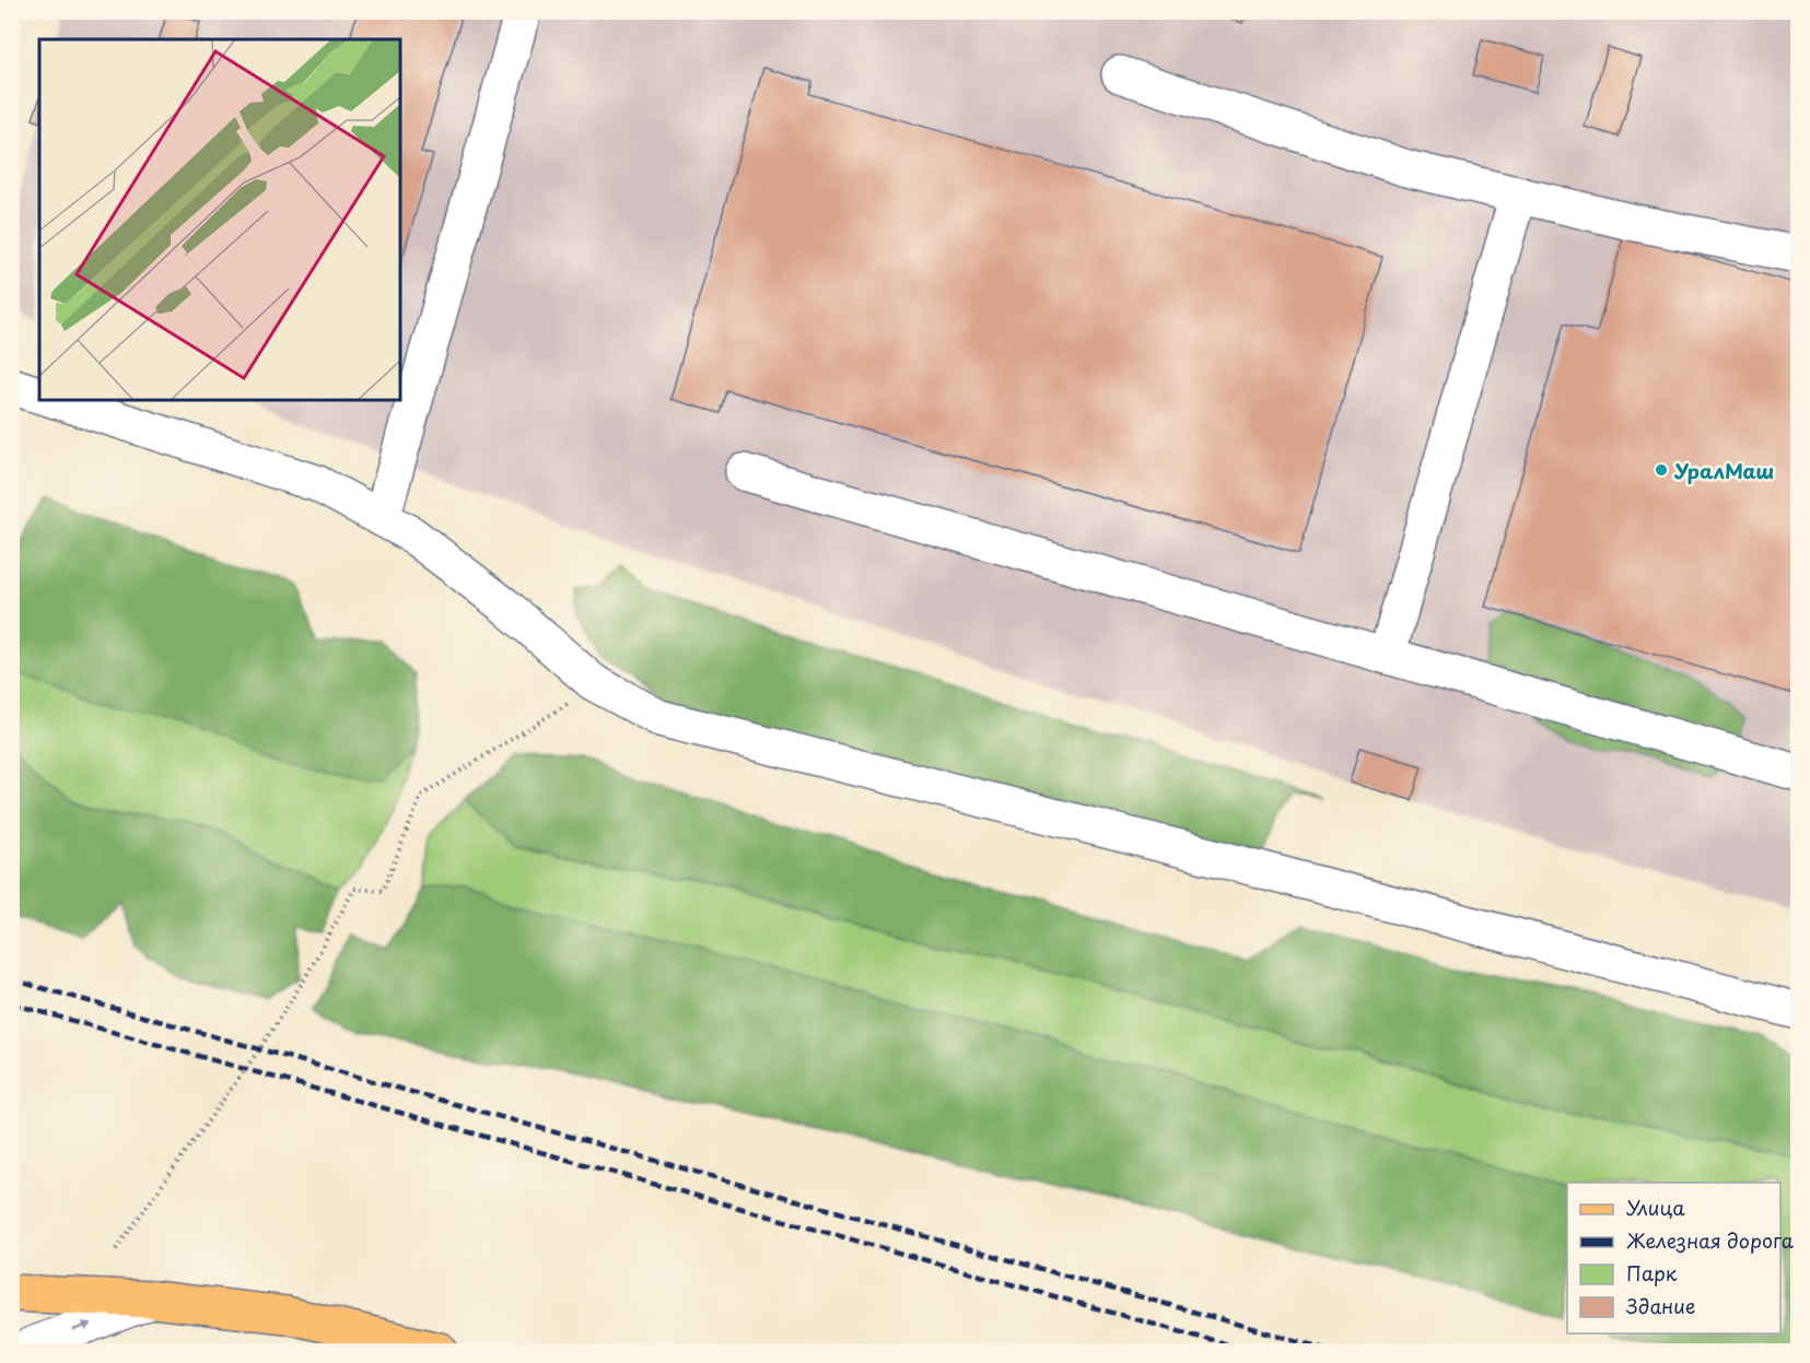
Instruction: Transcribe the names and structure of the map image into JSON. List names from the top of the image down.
{
  "places": ["УралМаш"],
  "legend": [
    "Улица",
    "Железная дорога",
    "Парк",
    "Здание"
  ]
}
